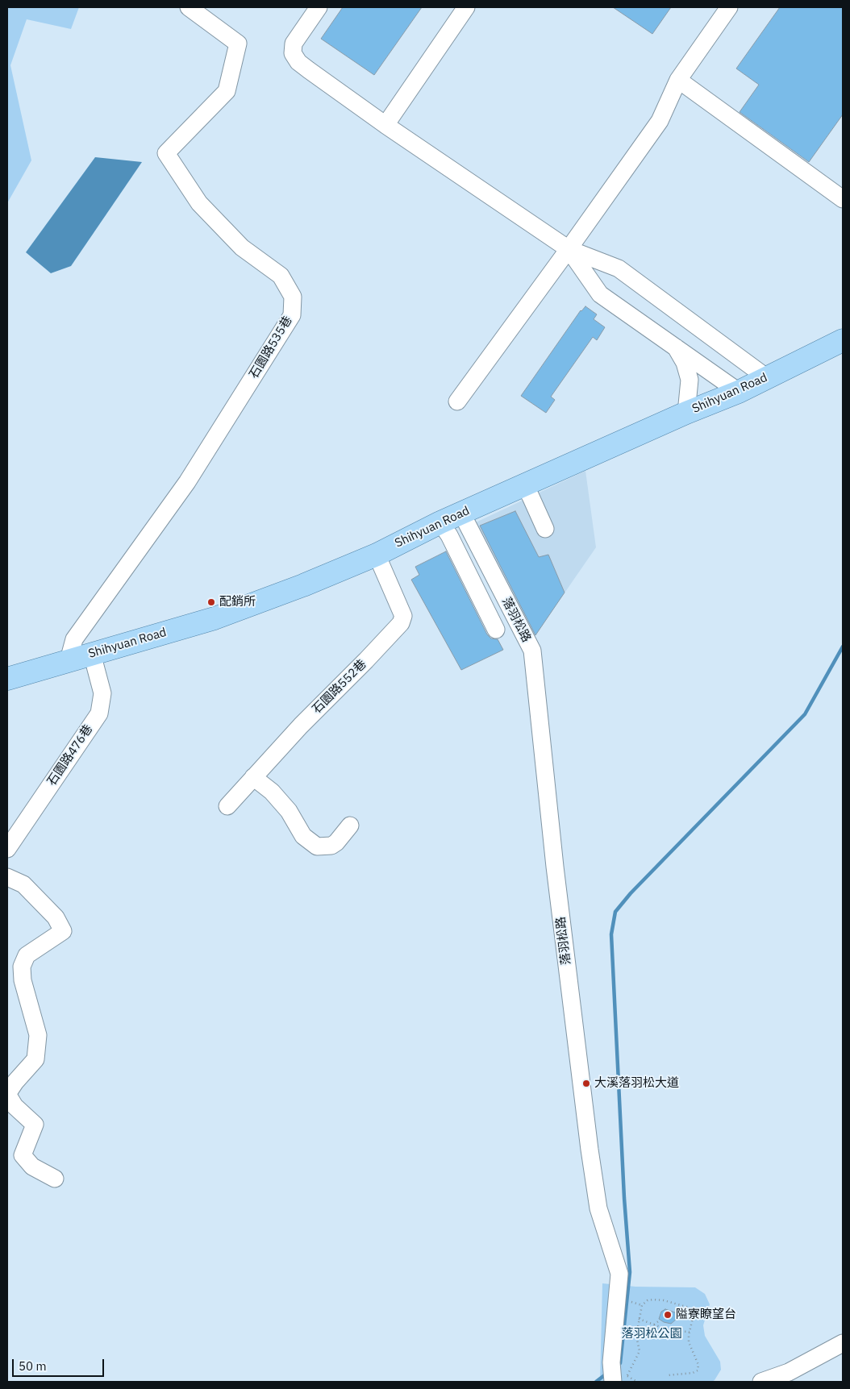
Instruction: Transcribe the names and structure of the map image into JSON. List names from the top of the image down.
{
  "streets": {
    "main road": ["Shihyuan Road"],
    "street": [
      "石園路535巷",
      "落羽松路",
      "石園路552巷",
      "石園路476巷"
    ]
  },
  "crossings": [
    ["石園路535巷", "Shihyuan Road"],
    ["Shihyuan Road", "落羽松路"],
    ["Shihyuan Road", "石園路552巷"],
    ["Shihyuan Road", "石園路476巷"]
  ],
  "parks": ["落羽松公園"],
  "places": ["配銷所", "大溪落羽松大道", "隘寮瞭望台"],
  "scale_bar": "50 m"
}
